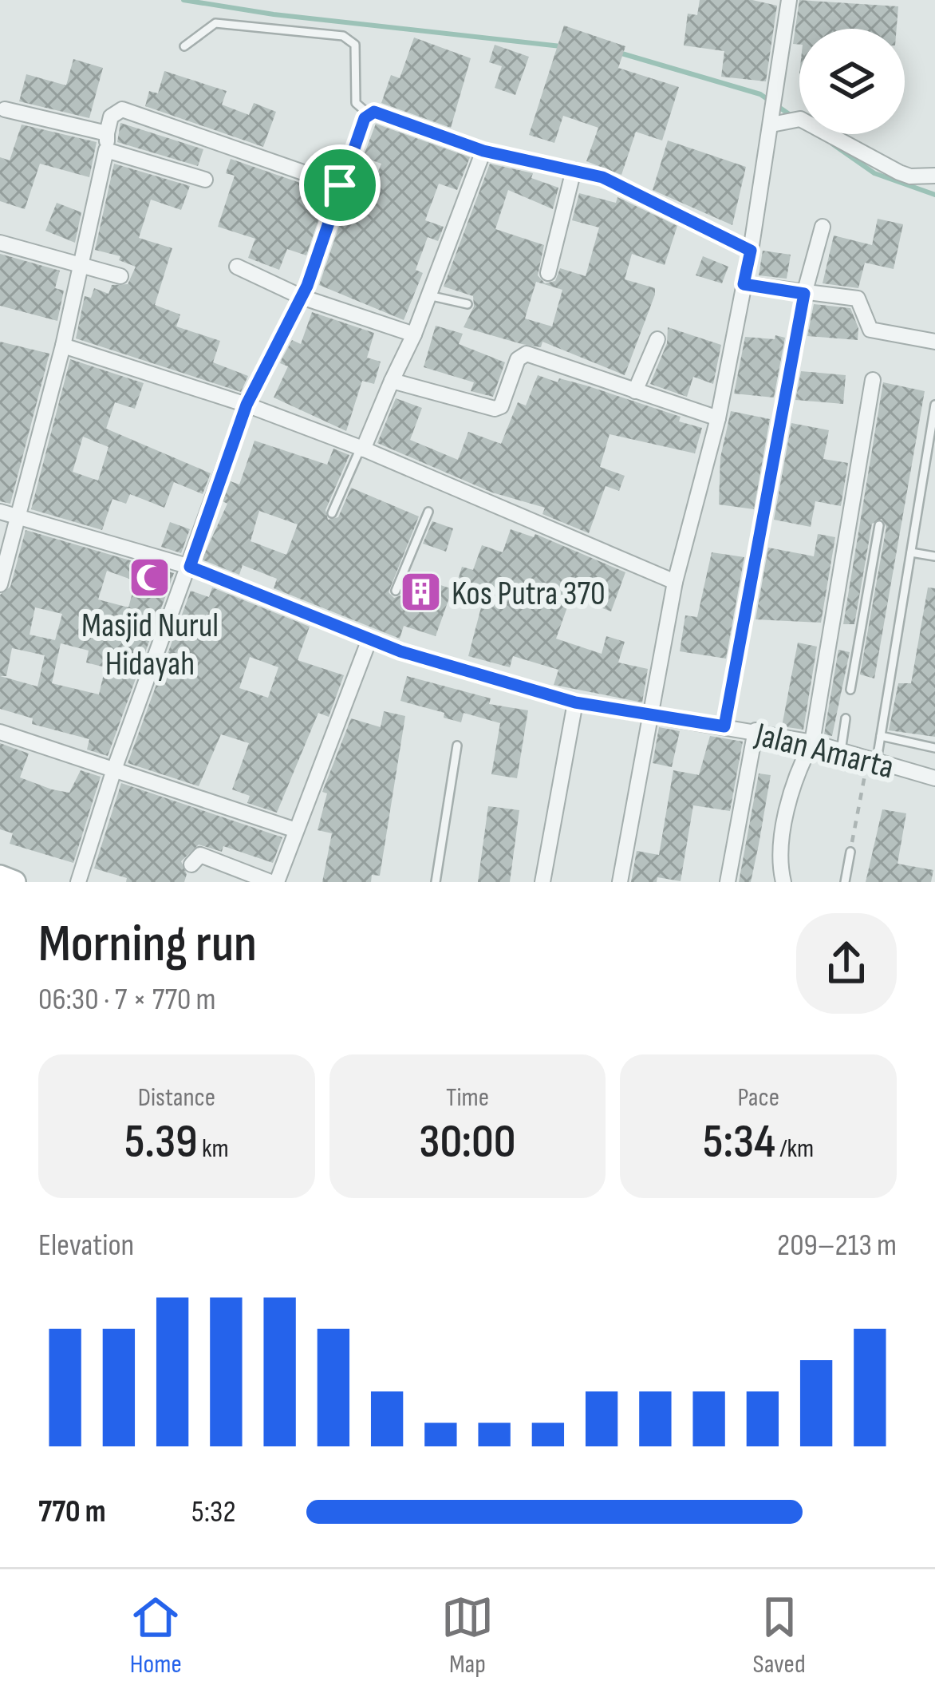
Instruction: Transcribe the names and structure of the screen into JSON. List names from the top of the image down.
{
  "streets": {
    "street": ["Jalan Amarta"]
  },
  "places": {
    "mosque": ["Masjid Nurul Hidayah"],
    "building": ["Kos Putra 370"]
  },
  "page": {
    "heading": ["Morning run", "06:30 · 7 × 770 m"],
    "stats": [
      ["Distance", "5.39 km"],
      ["Time", "30:00"],
      ["Pace", "5:34 /km"]
    ],
    "chart": ["Elevation", "209–213 m"],
    "list": [
      {
        "name": "770 m",
        "note": "5:32"
      }
    ],
    "tabs": ["Home", "Map", "Saved"]
  }
}
